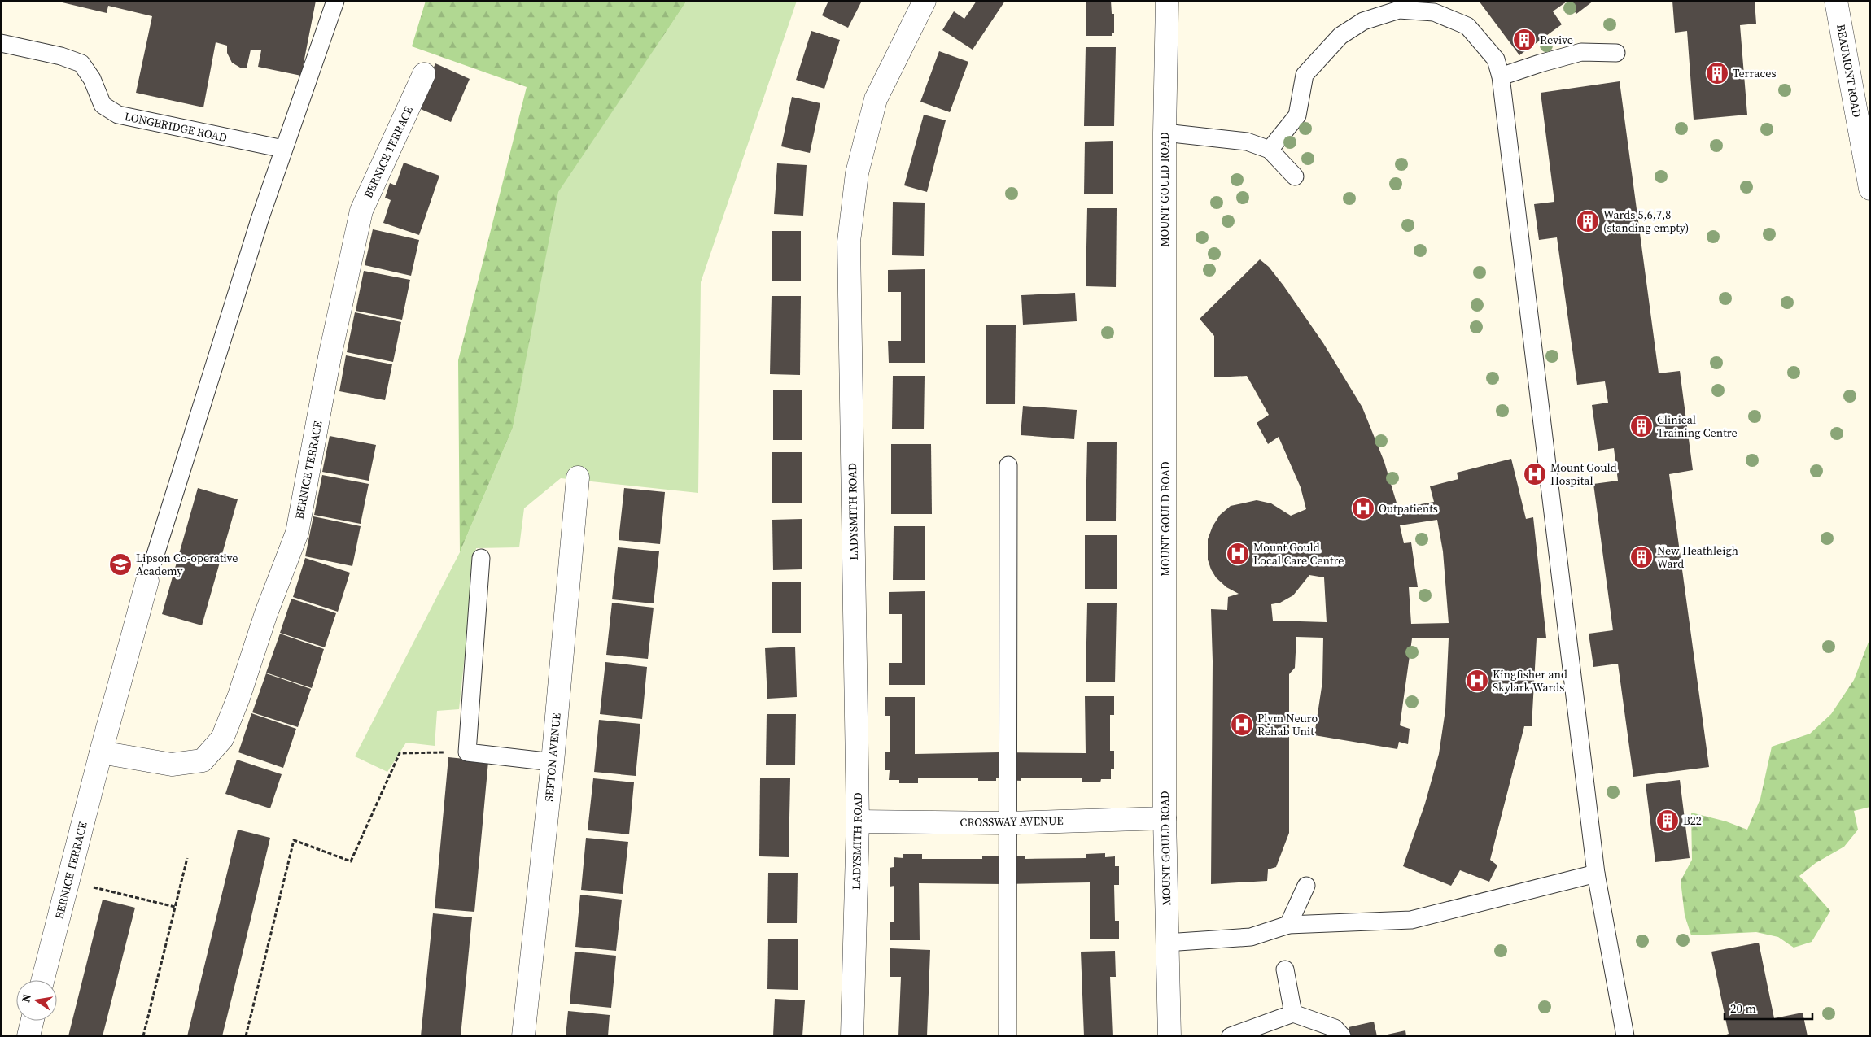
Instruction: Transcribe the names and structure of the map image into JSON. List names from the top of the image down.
{
  "streets": {
    "street": [
      "BEAUMONT ROAD",
      "BERNICE TERRACE",
      "MOUNT GOULD ROAD",
      "LADYSMITH ROAD",
      "SEFTON AVENUE",
      "CROSSWAY AVENUE"
    ],
    "lane": ["LONGBRIDGE ROAD"]
  },
  "crossings": [
    ["MOUNT GOULD ROAD", "CROSSWAY AVENUE"],
    ["LADYSMITH ROAD", "CROSSWAY AVENUE"]
  ],
  "places": {
    "building": [
      "Revive",
      "Terraces",
      "Wards 5,6,7,8 (standing empty)",
      "Clinical Training Centre",
      "New Heathleigh Ward",
      "B22"
    ],
    "hospital": [
      "Mount Gould Hospital",
      "Outpatients",
      "Mount Gould Local Care Centre",
      "Kingfisher and Skylark Wards",
      "Plym Neuro Rehab Unit"
    ],
    "school or university": ["Lipson Co-operative Academy"]
  },
  "scale_bar": "20 m",
  "north": "left"
}
